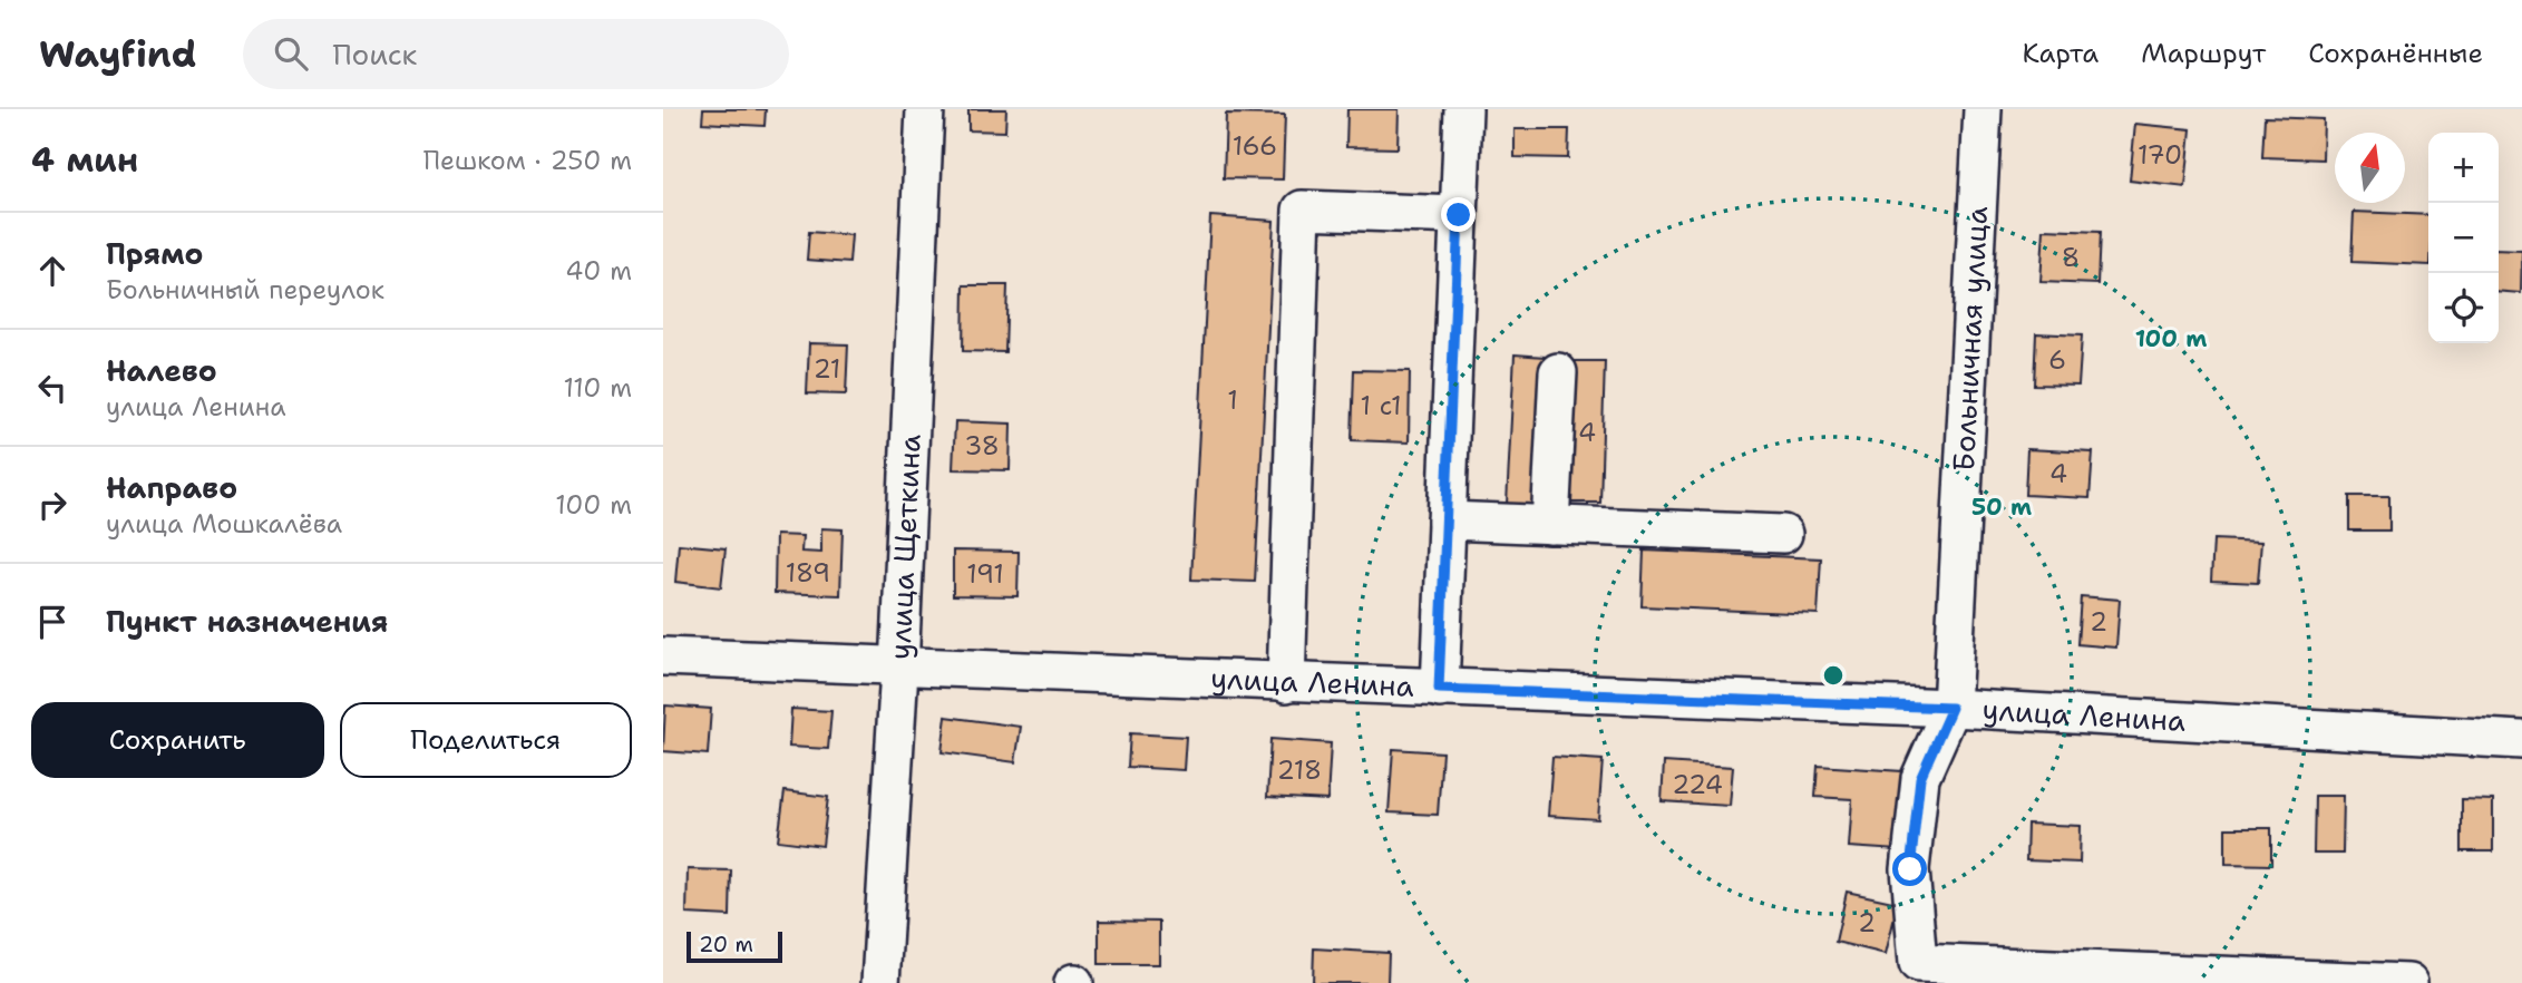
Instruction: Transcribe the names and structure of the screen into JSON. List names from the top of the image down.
{
  "streets": {
    "street": ["Больничная улица", "улица Щеткина", "улица Ленина"]
  },
  "crossings": [
    ["Больничная улица", "улица Ленина"],
    ["улица Щеткина", "улица Ленина"]
  ],
  "house_numbers": [
    "166",
    "170",
    "8",
    "6",
    "21",
    "1",
    "1 с1",
    "4",
    "38",
    "4",
    "189",
    "191",
    "2",
    "218",
    "224",
    "2"
  ],
  "scale_bar": "20 m",
  "north": "top",
  "page": {
    "header": "Wayfind",
    "search": "Поиск",
    "nav": ["Карта", "Маршрут", "Сохранённые"],
    "heading": ["4 мин", "Пешком · 250 m"],
    "map_buttons": ["+", "−"],
    "list": [
      ["Прямо", "Больничный переулок", "40 m"],
      ["Налево", "улица Ленина", "110 m"],
      ["Направо", "улица Мошкалёва", "100 m"],
      "Пункт назначения"
    ],
    "buttons": ["Сохранить", "Поделиться"],
    "scale": "20 m"
  },
  "rings": ["100 m", "50 m"]
}
